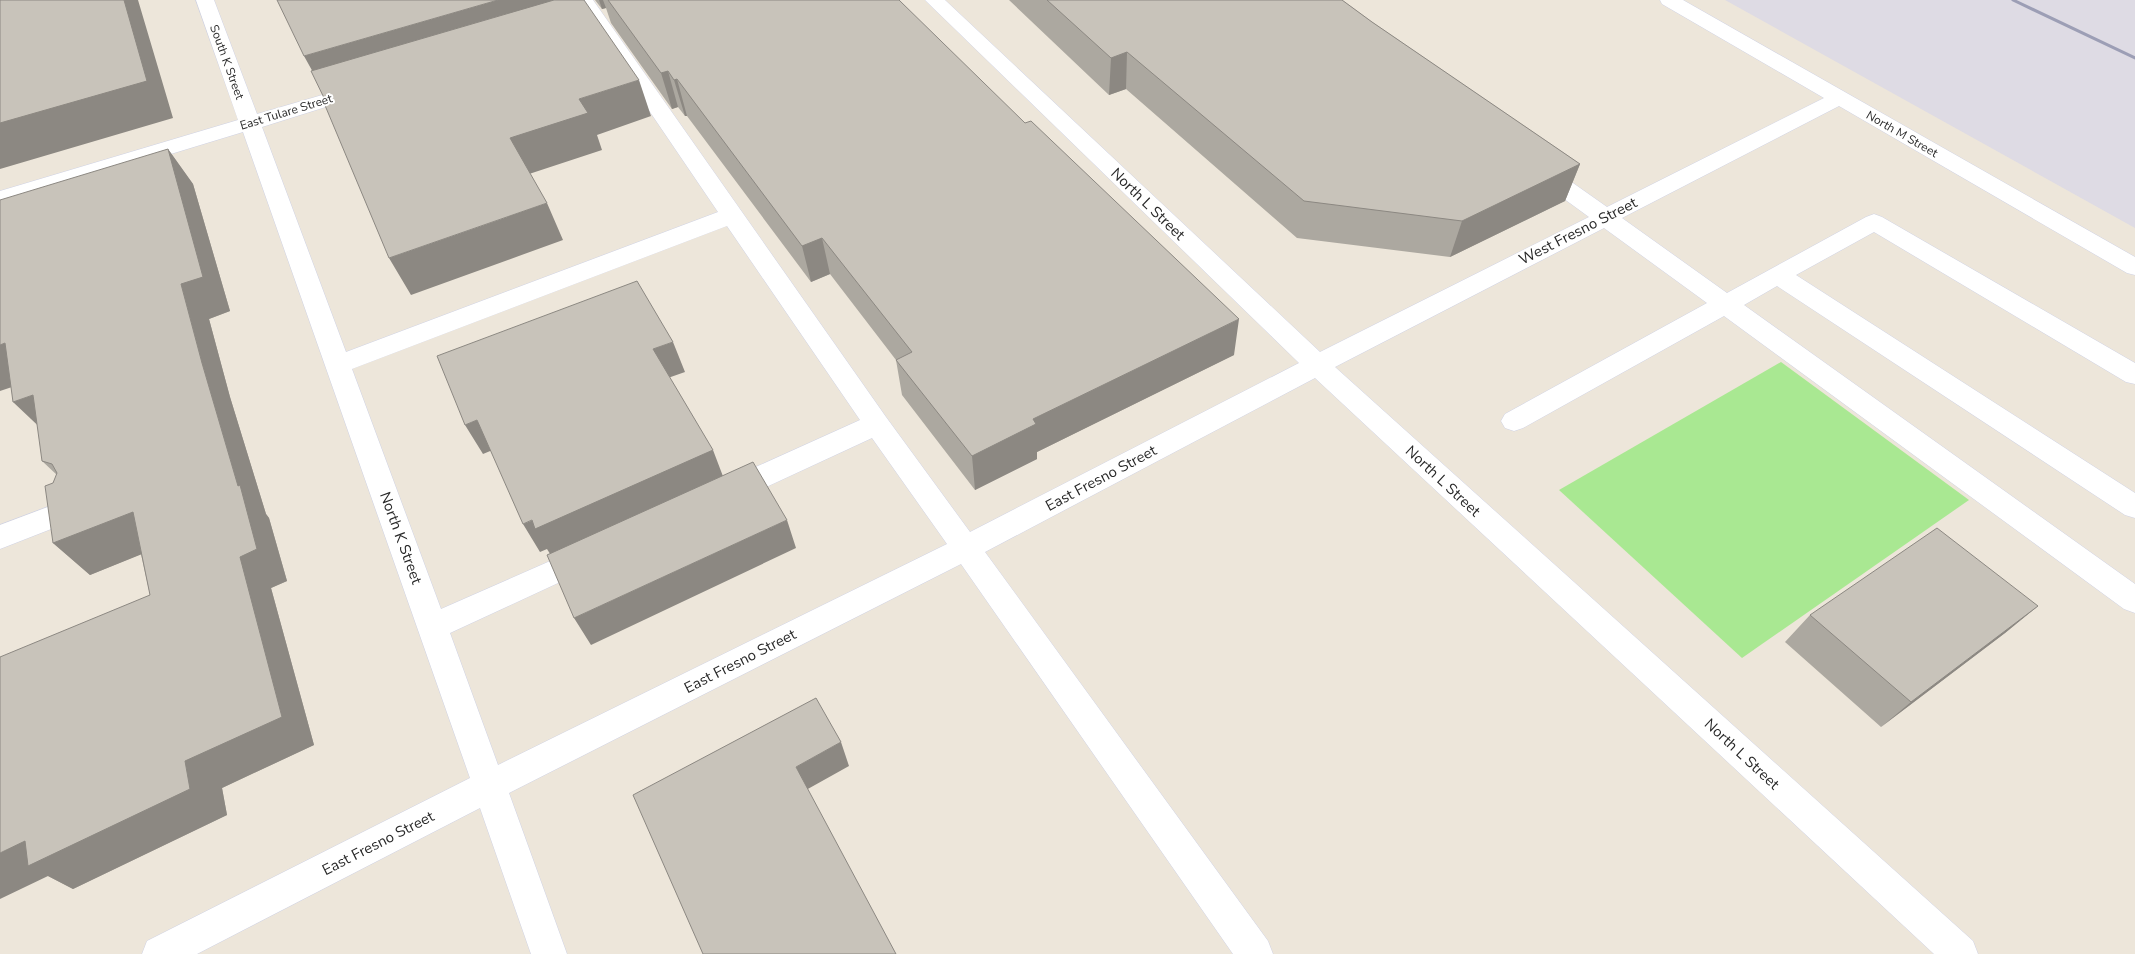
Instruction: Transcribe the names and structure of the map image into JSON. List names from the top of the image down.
{
  "streets": {
    "street": [
      "South K Street",
      "East Tulare Street",
      "North M Street",
      "North L Street",
      "West Fresno Street",
      "East Fresno Street",
      "North K Street"
    ]
  },
  "crossings": [
    ["South K Street", "East Tulare Street"],
    ["South K Street", "North K Street"],
    ["East Tulare Street", "North K Street"],
    ["North M Street", "West Fresno Street"],
    ["North L Street", "West Fresno Street"],
    ["North L Street", "East Fresno Street"],
    ["West Fresno Street", "East Fresno Street"],
    ["East Fresno Street", "North K Street"]
  ]
}
